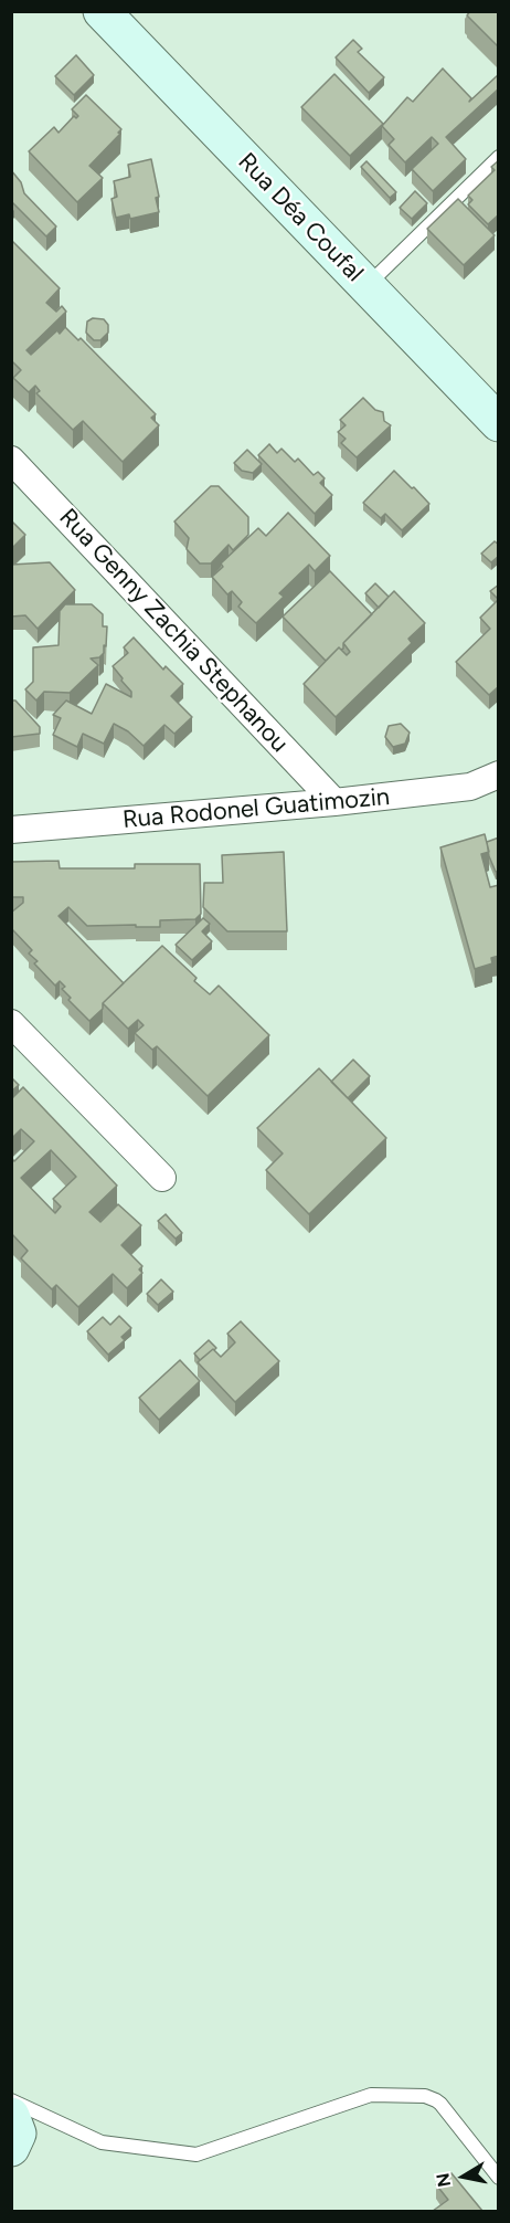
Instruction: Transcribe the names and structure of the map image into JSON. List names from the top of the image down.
{
  "streets": {
    "main road": ["Rua Déa Coufal"],
    "street": ["Rua Genny Zachia Stephanou", "Rua Rodonel Guatimozin"]
  },
  "crossings": [
    ["Rua Genny Zachia Stephanou", "Rua Rodonel Guatimozin"]
  ],
  "north": "left"
}
